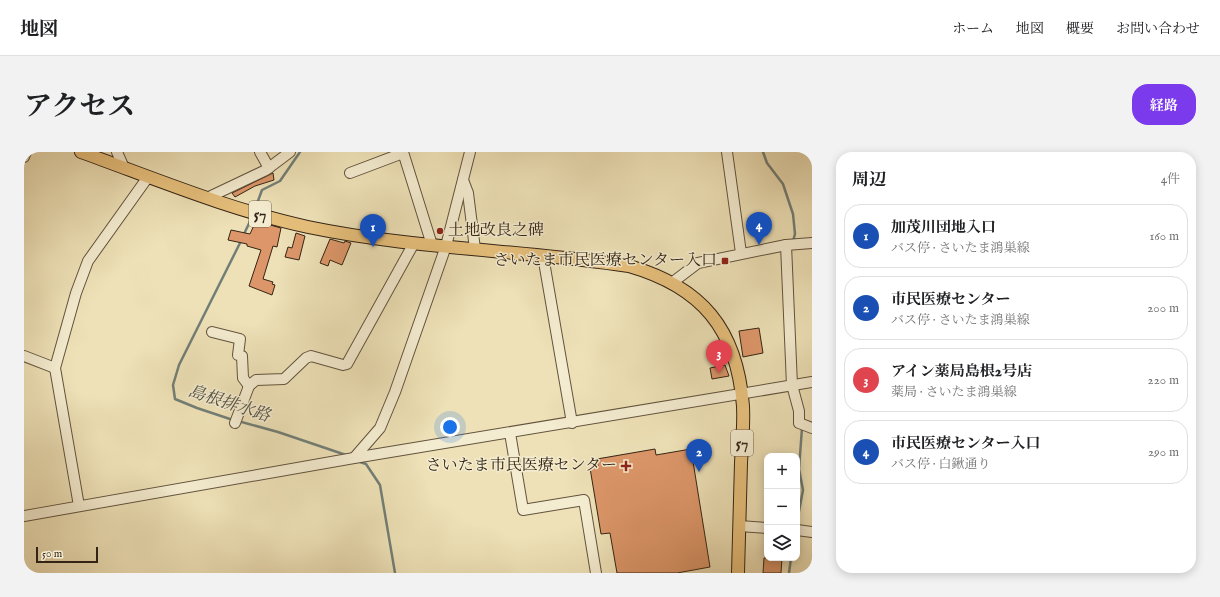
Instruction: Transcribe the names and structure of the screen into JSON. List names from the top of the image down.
{
  "streets": {
    "main road": ["57"]
  },
  "water": ["島根排水路"],
  "places": {
    "other": ["土地改良之碑"],
    "transit": ["さいたま市民医療センター入口"],
    "health": ["さいたま市民医療センター"]
  },
  "scale_bar": "50 m",
  "page": {
    "header": "地図",
    "nav": [
      "ホーム",
      "地図",
      "概要",
      "お問い合わせ"
    ],
    "title": "アクセス",
    "buttons": "経路",
    "heading": ["周辺", "4件"],
    "list": [
      {
        "mark": "1",
        "name": "加茂川団地入口",
        "note": "バス停 · さいたま鴻巣線",
        "value": "160 m"
      },
      {
        "mark": "2",
        "name": "市民医療センター",
        "note": "バス停 · さいたま鴻巣線",
        "value": "200 m"
      },
      {
        "mark": "3",
        "name": "アイン薬局島根2号店",
        "note": "薬局 · さいたま鴻巣線",
        "value": "220 m"
      },
      {
        "mark": "4",
        "name": "市民医療センター入口",
        "note": "バス停 · 白鍬通り",
        "value": "290 m"
      }
    ],
    "pins": [
      "4",
      "1",
      "3",
      "2"
    ],
    "map_buttons": ["+", "−"],
    "scale": "50 m"
  }
}
